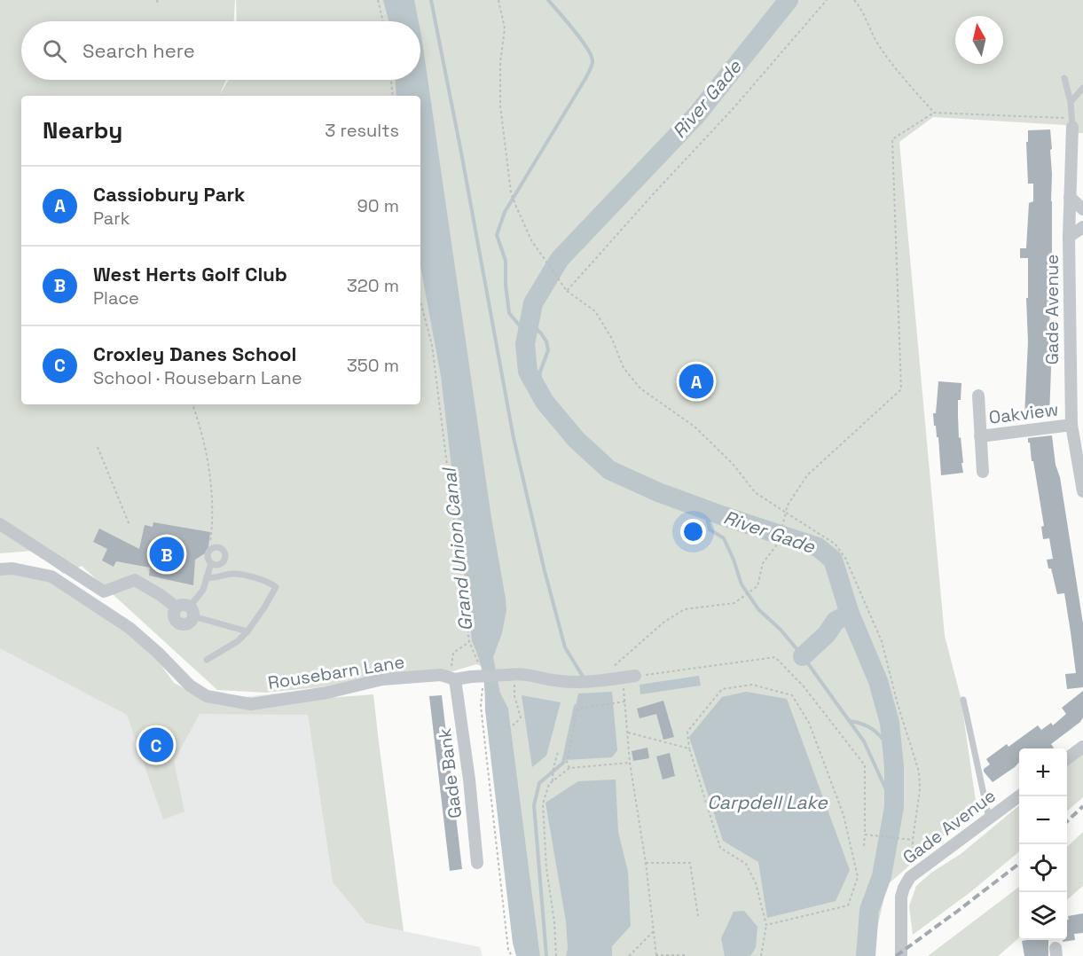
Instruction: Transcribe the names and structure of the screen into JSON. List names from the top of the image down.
{
  "streets": {
    "street": [
      "Gade Avenue",
      "Oakview",
      "Rousebarn Lane",
      "Gade Bank"
    ]
  },
  "crossings": [
    ["Gade Avenue", "Oakview"],
    ["Rousebarn Lane", "Gade Bank"]
  ],
  "water": ["River Gade", "Grand Union Canal", "Carpdell Lake"],
  "north": "top",
  "page": {
    "search": "Search here",
    "heading": ["Nearby", "3 results"],
    "list": [
      {
        "mark": "A",
        "name": "Cassiobury Park",
        "note": "Park",
        "value": "90 m"
      },
      {
        "mark": "B",
        "name": "West Herts Golf Club",
        "note": "Place",
        "value": "320 m"
      },
      {
        "mark": "C",
        "name": "Croxley Danes School",
        "note": "School · Rousebarn Lane",
        "value": "350 m"
      }
    ],
    "pins": ["A", "B", "C"],
    "map_buttons": ["+", "−"]
  }
}
